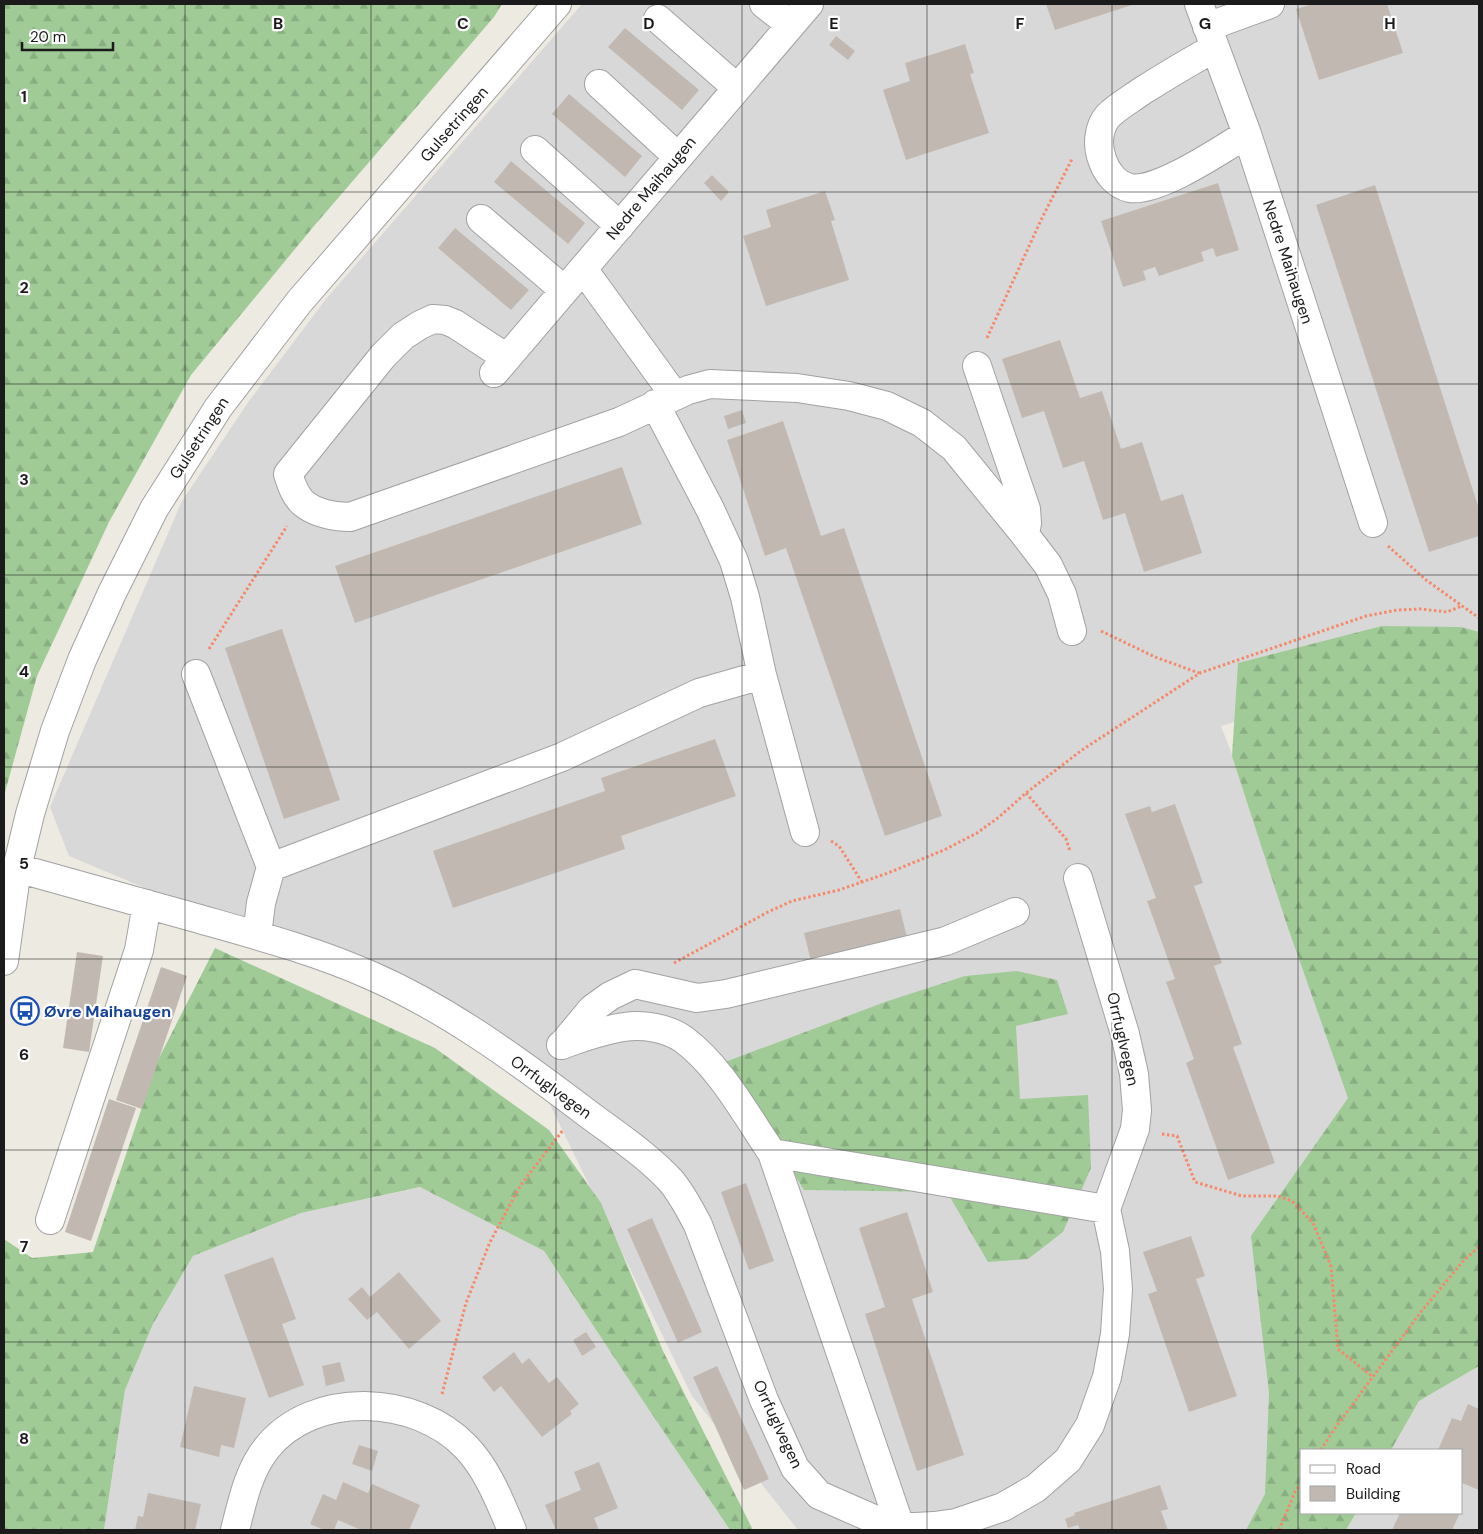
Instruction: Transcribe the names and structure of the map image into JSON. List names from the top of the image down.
{
  "streets": {
    "street": ["Gulsetringen", "Nedre Maihaugen", "Orrfuglvegen"]
  },
  "places": {
    "bus stop": ["Øvre Maihaugen"]
  },
  "legend": ["Road", "Building"],
  "scale_bar": "20 m",
  "grid": {
    "columns": [
      "B",
      "C",
      "D",
      "E",
      "F",
      "G",
      "H"
    ],
    "rows": [
      "1",
      "2",
      "3",
      "4",
      "5",
      "6",
      "7",
      "8"
    ]
  }
}
